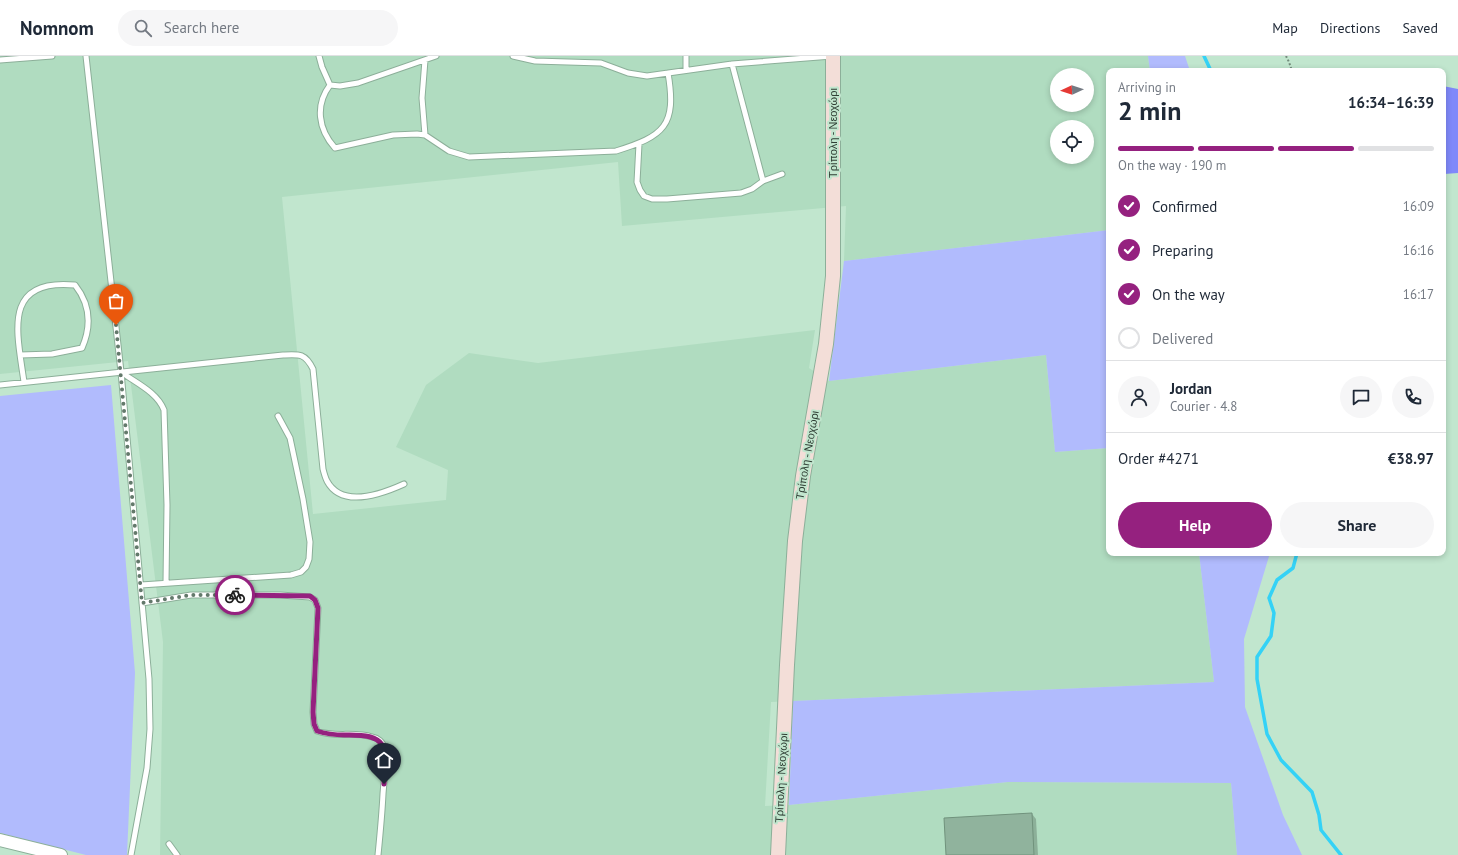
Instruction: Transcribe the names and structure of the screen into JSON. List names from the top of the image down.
{
  "streets": {
    "main road": ["Τρίπολη - Νεοχώρι"]
  },
  "north": "left",
  "page": {
    "header": "Nomnom",
    "search": "Search here",
    "nav": ["Map", "Directions", "Saved"],
    "heading": ["2 min", "Arriving in", "16:34–16:39"],
    "panel": [
      "Jordan",
      "Courier · 4.8",
      "Order #4271",
      "€38.97"
    ],
    "bar": "On the way · 190 m",
    "list": [
      ["Confirmed", "16:09"],
      ["Preparing", "16:16"],
      ["On the way", "16:17"],
      "Delivered"
    ],
    "buttons": ["Help", "Share"]
  }
}
